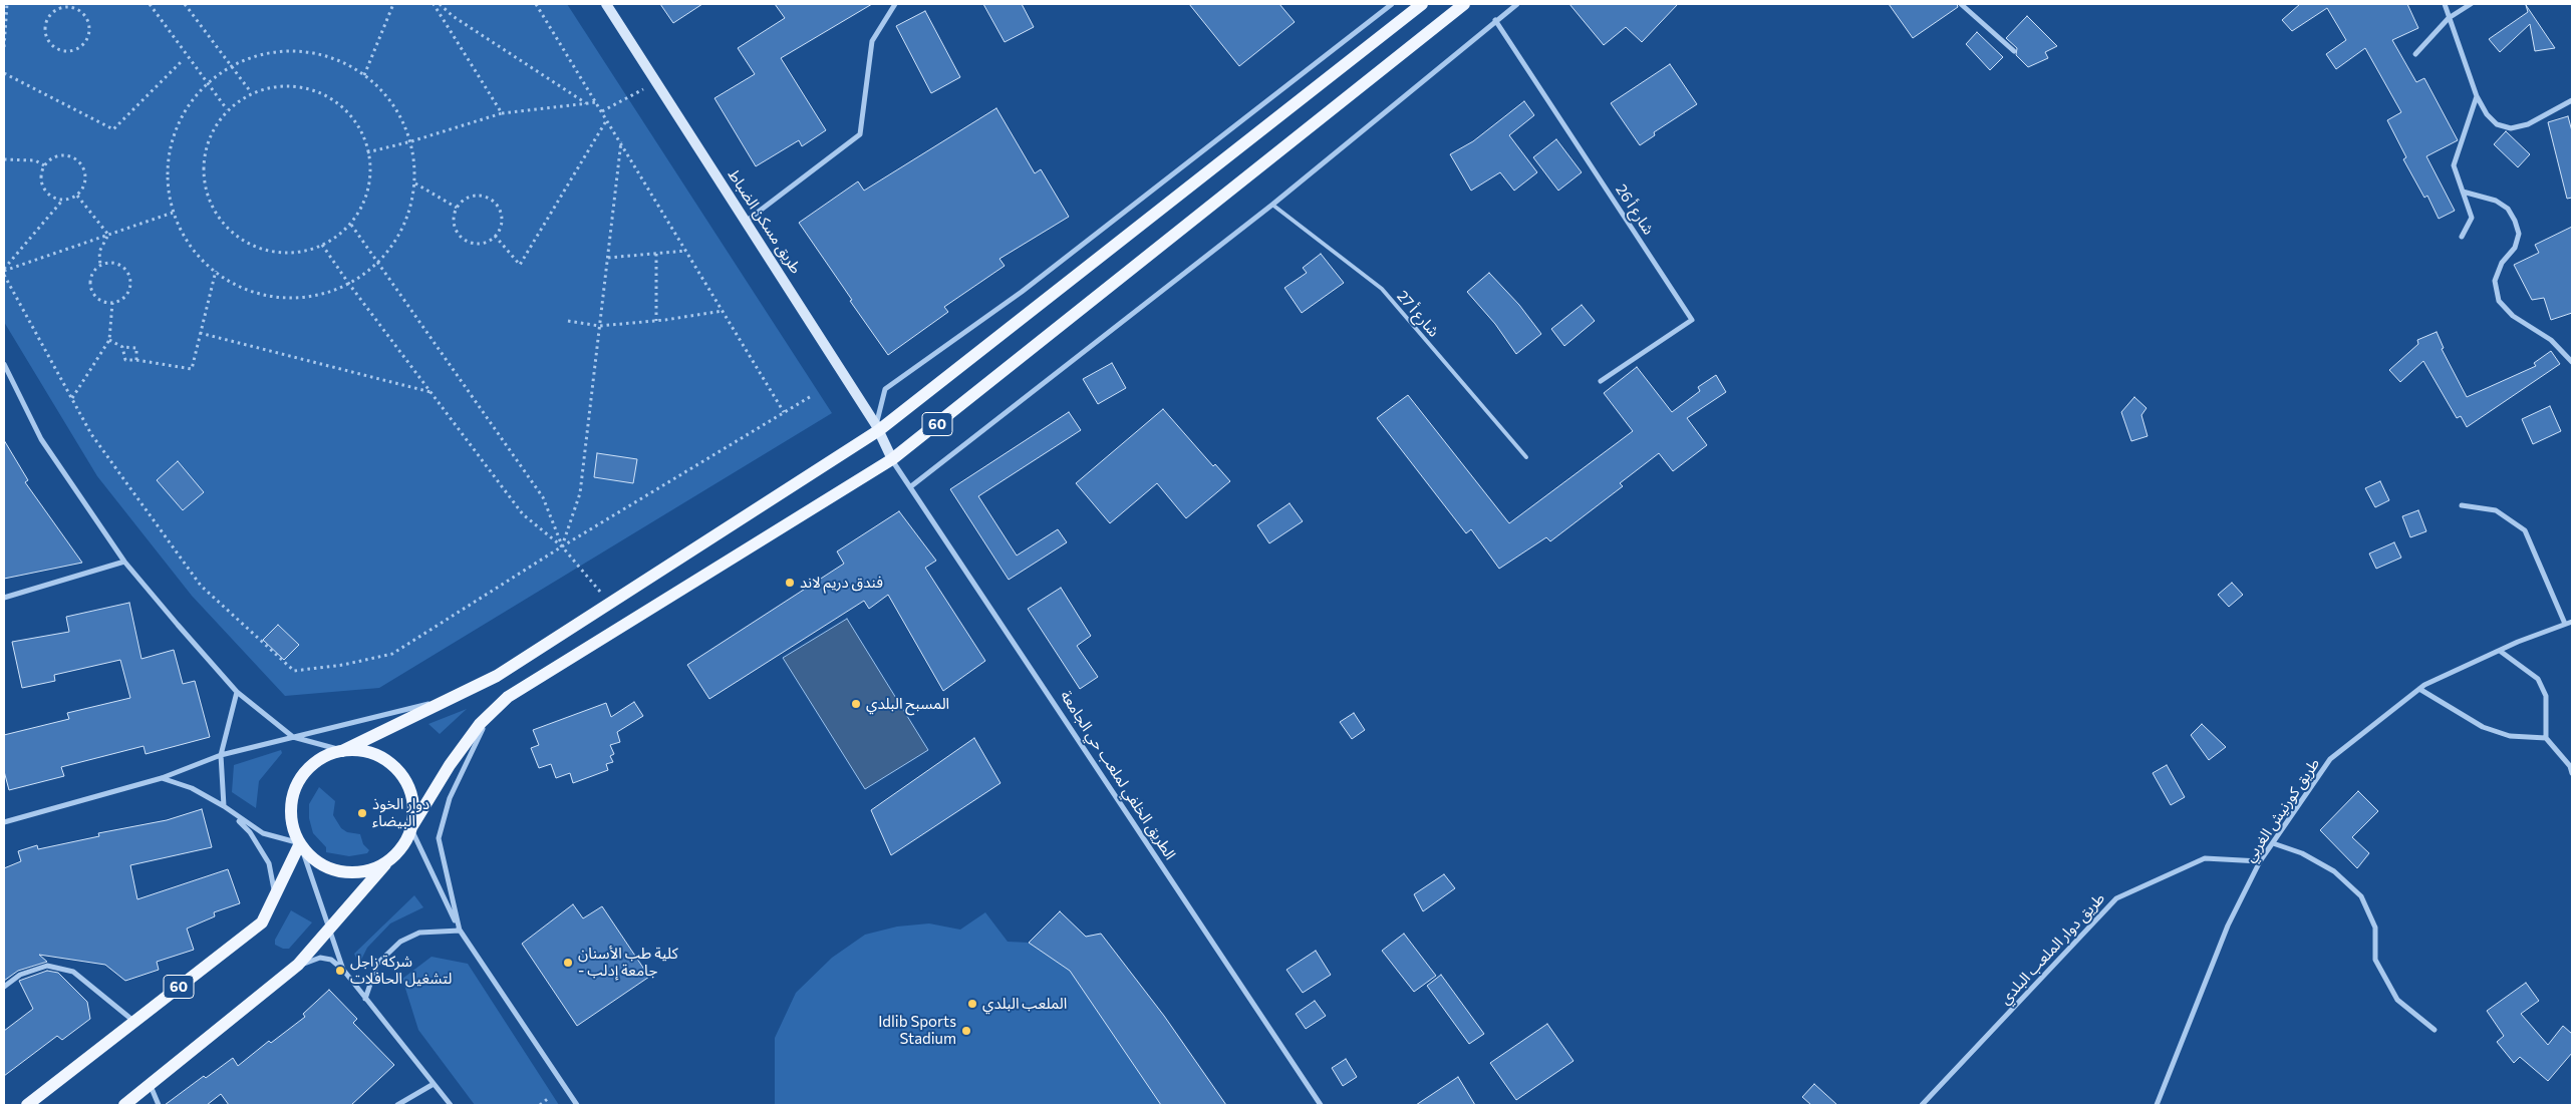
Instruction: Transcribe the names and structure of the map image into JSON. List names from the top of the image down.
{
  "streets": {
    "main road": ["60"],
    "street": [
      "شارع أ 26",
      "طريق مسكن الضباط",
      "الطريق الخلفي لملعب حي الجامعة",
      "طريق كورنيش الغربي",
      "طريق دوار الملعب البلدي"
    ],
    "lane": ["شارع أ 27"]
  },
  "crossings": [
    ["طريق مسكن الضباط", "60"],
    ["طريق مسكن الضباط", "الطريق الخلفي لملعب حي الجامعة"],
    ["60", "الطريق الخلفي لملعب حي الجامعة"],
    ["طريق كورنيش الغربي", "طريق دوار الملعب البلدي"]
  ],
  "places": [
    "فندق دريم لاند",
    "المسبح البلدي",
    "دوار الخوذ البيضاء",
    "كلية طب الأسنان - جامعة إدلب",
    "شركة زاجل لتشغيل الحافلات",
    "الملعب البلدي",
    "Idlib Sports Stadium"
  ]
}
